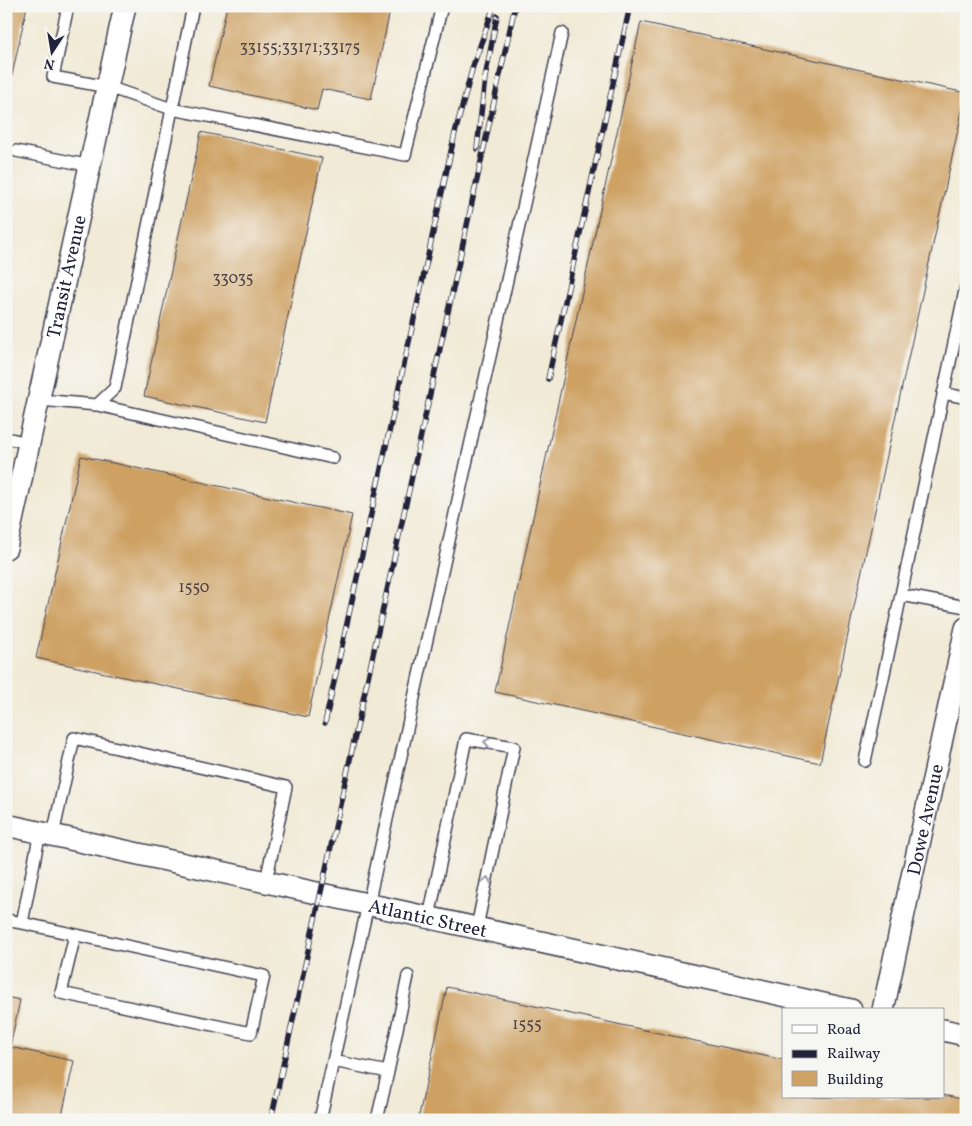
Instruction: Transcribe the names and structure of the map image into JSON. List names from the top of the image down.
{
  "streets": {
    "street": ["Transit Avenue", "Dowe Avenue", "Atlantic Street"]
  },
  "house_numbers": [
    "33155;33171;33175",
    "33035",
    "1550",
    "1555"
  ],
  "legend": ["Road", "Railway", "Building"],
  "north": "bottom"
}
